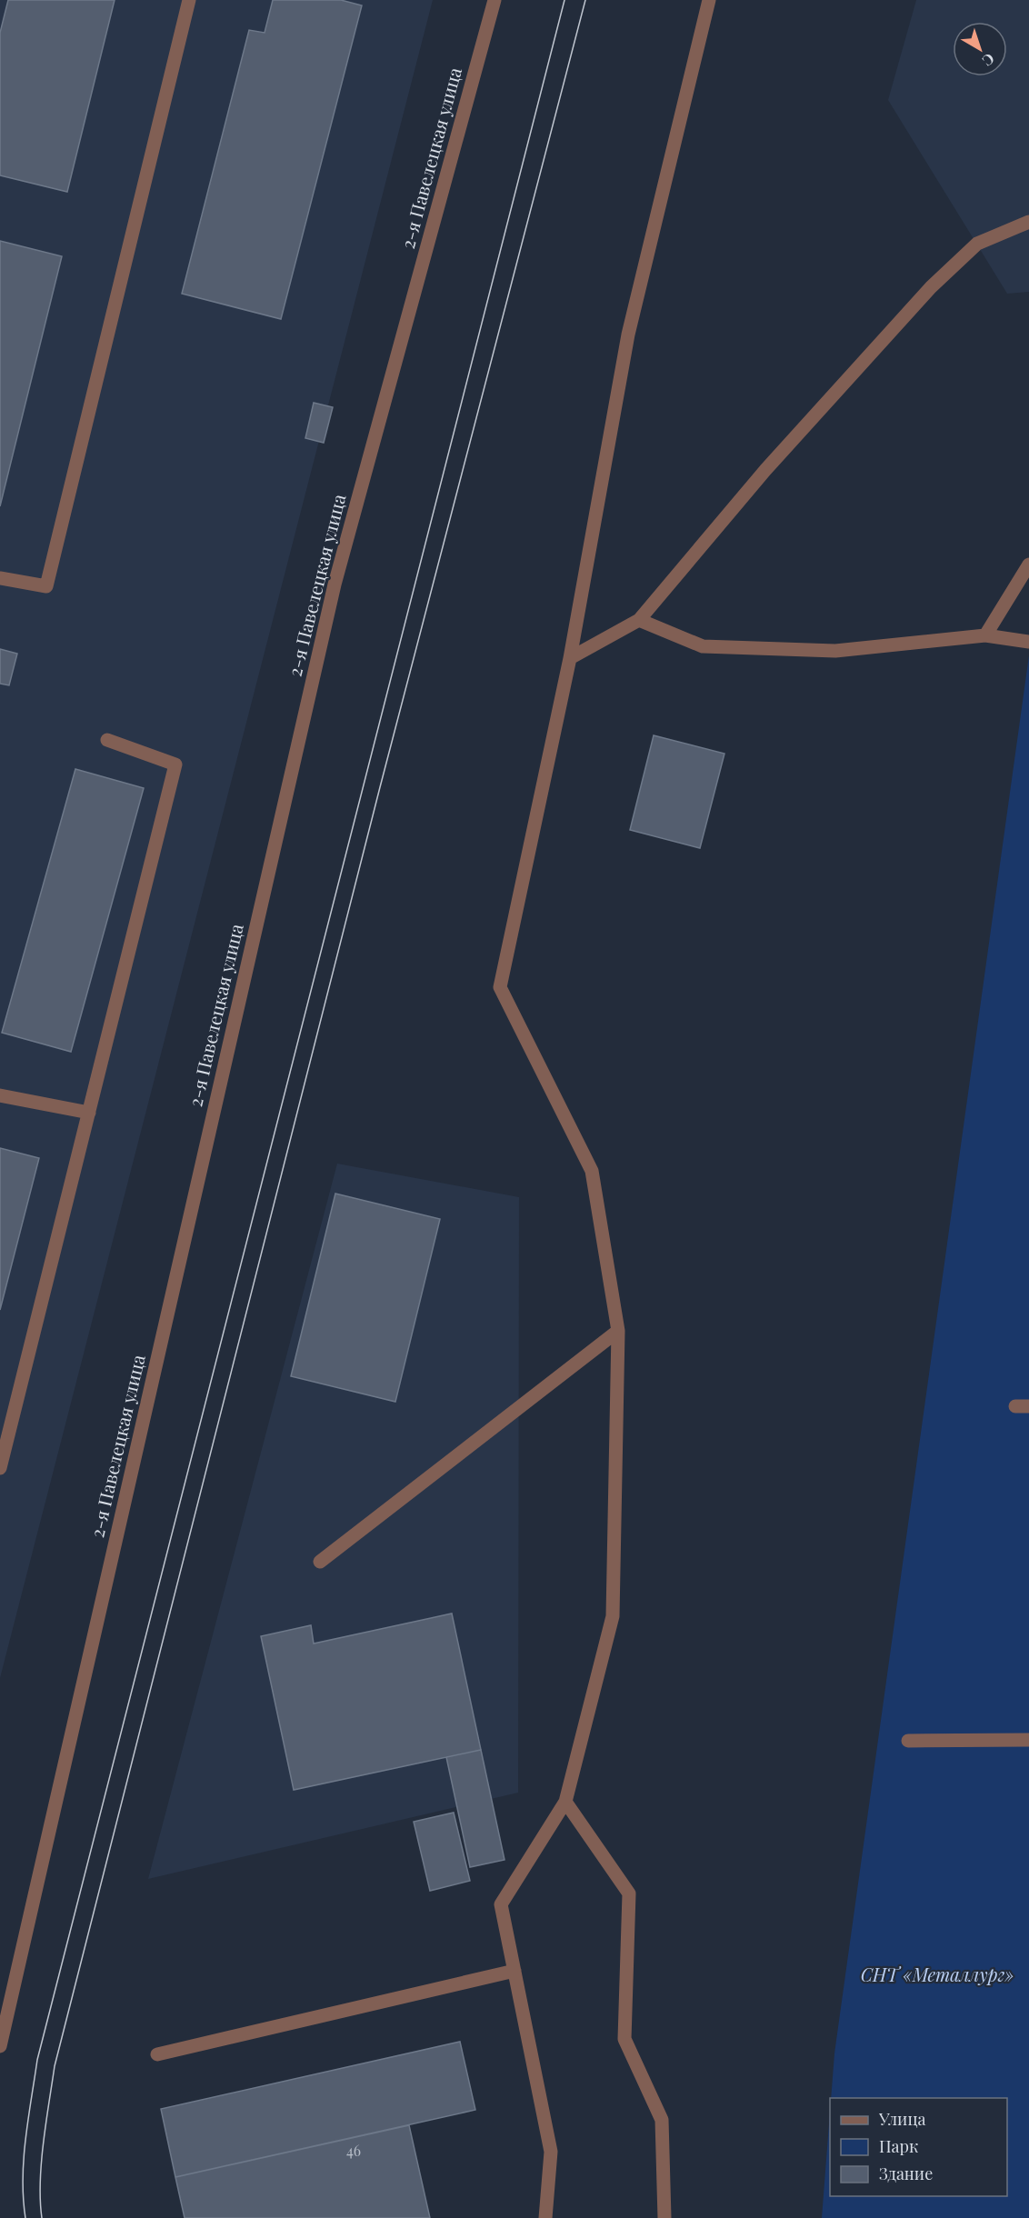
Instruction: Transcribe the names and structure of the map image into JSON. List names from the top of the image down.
{
  "streets": {
    "street": ["2-я Павелецкая улица"]
  },
  "parks": ["СНТ «Металлург»"],
  "house_numbers": ["46"],
  "legend": ["Улица", "Парк", "Здание"],
  "north": "bottom right"
}
